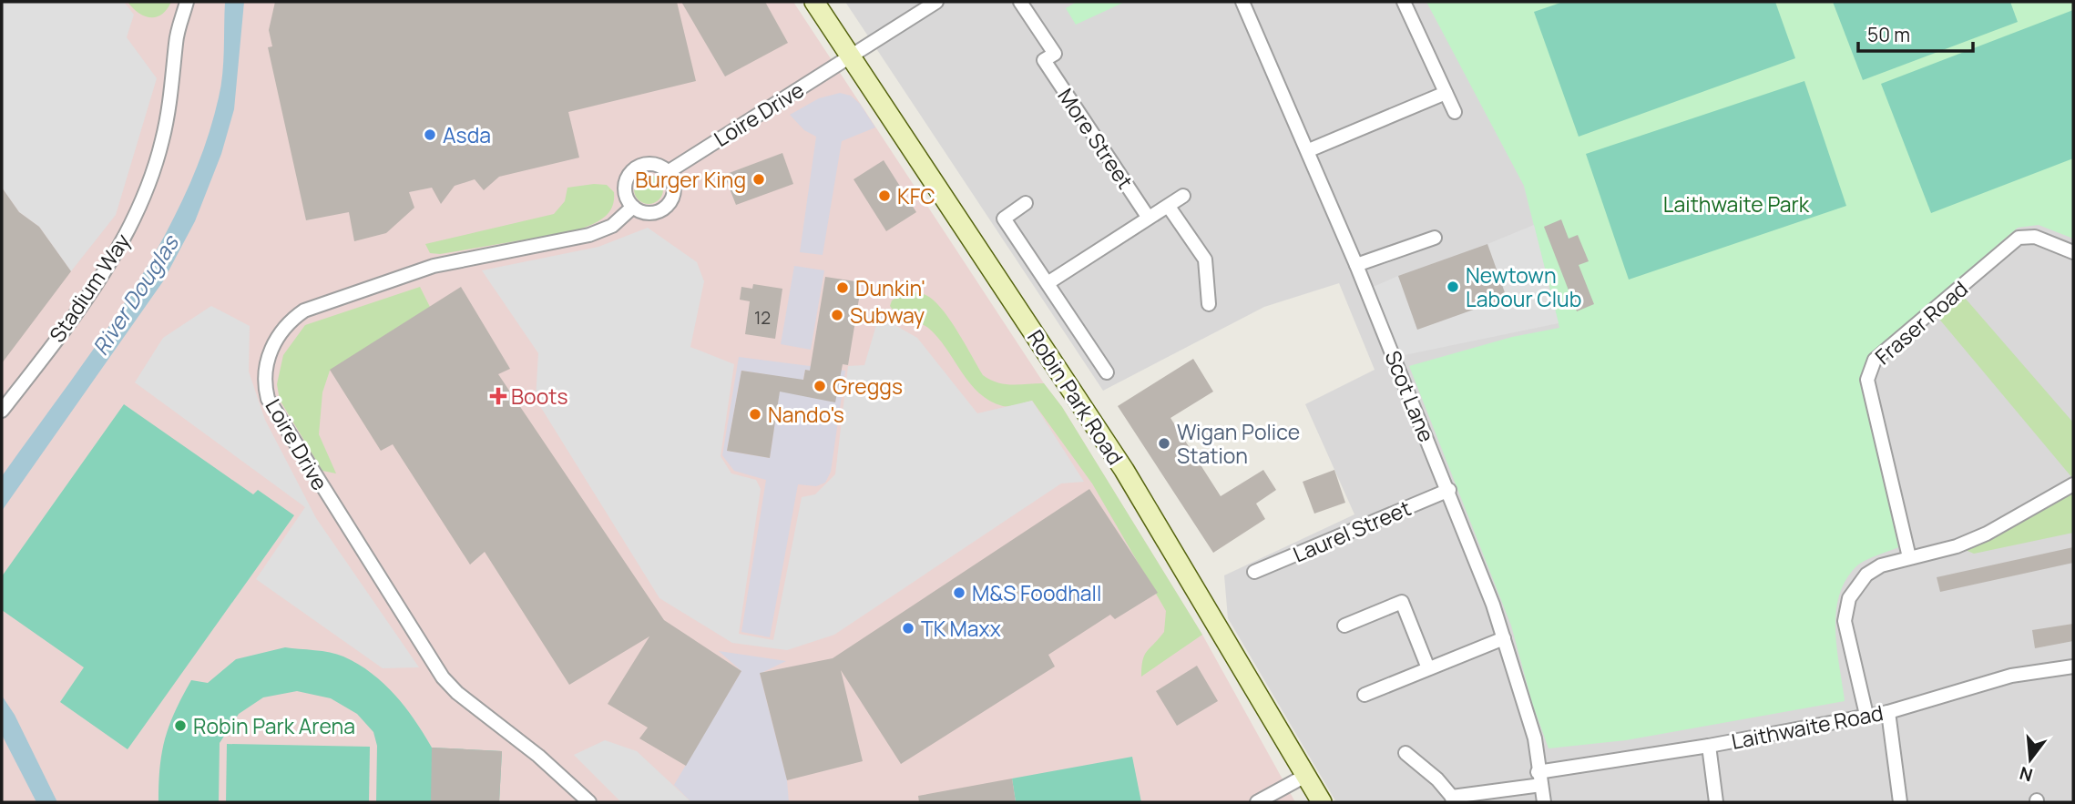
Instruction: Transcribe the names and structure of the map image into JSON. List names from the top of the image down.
{
  "streets": {
    "street": [
      "Loire Drive",
      "More Street",
      "Stadium Way",
      "Fraser Road",
      "Scot Lane",
      "Robin Park Road",
      "Laurel Street",
      "Laithwaite Road"
    ]
  },
  "crossings": [
    ["Loire Drive", "Robin Park Road"],
    ["Scot Lane", "Laurel Street"],
    ["Scot Lane", "Laithwaite Road"]
  ],
  "water": ["River Douglas"],
  "parks": ["Laithwaite Park"],
  "places": {
    "other": [
      "Asda",
      "Burger King",
      "KFC",
      "Newtown Labour Club",
      "Dunkin'",
      "Subway",
      "Greggs",
      "Nando's",
      "Wigan Police Station",
      "M&S Foodhall",
      "TK Maxx",
      "Robin Park Arena"
    ],
    "health": ["Boots"]
  },
  "house_numbers": ["12"],
  "scale_bar": "50 m",
  "north": "bottom"
}
